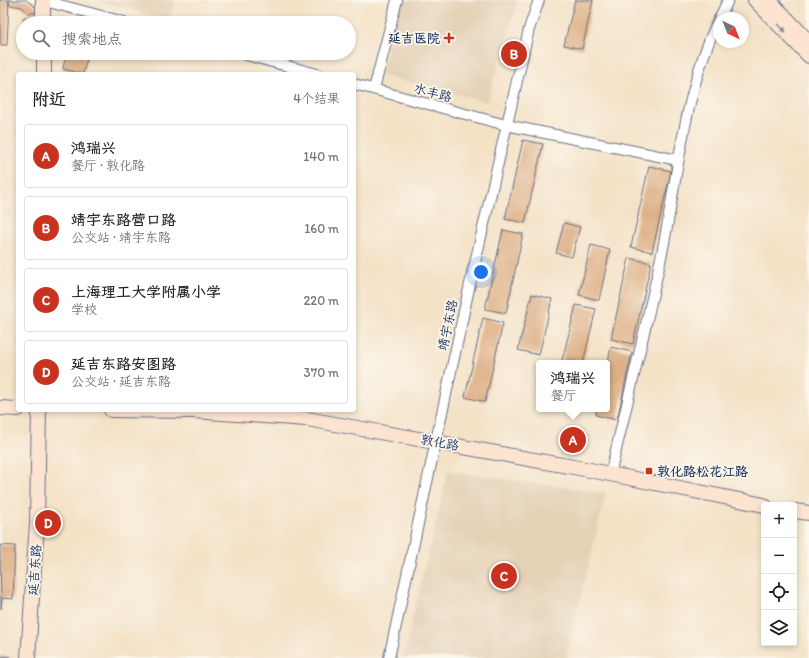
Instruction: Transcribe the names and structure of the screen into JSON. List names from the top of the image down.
{
  "streets": {
    "street": [
      "水丰路",
      "靖宇东路",
      "敦化路",
      "延吉东路"
    ]
  },
  "crossings": [
    ["水丰路", "靖宇东路"],
    ["靖宇东路", "敦化路"]
  ],
  "places": {
    "health": ["延吉医院"],
    "transit": ["敦化路松花江路"]
  },
  "north": "bottom right",
  "page": {
    "search": "搜索地点",
    "pins": [
      "B",
      "A",
      "D",
      "C"
    ],
    "heading": ["附近", "4个结果"],
    "list": [
      {
        "mark": "A",
        "name": "鸿瑞兴",
        "note": "餐厅 · 敦化路",
        "value": "140 m"
      },
      {
        "mark": "B",
        "name": "靖宇东路营口路",
        "note": "公交站 · 靖宇东路",
        "value": "160 m"
      },
      {
        "mark": "C",
        "name": "上海理工大学附属小学",
        "note": "学校",
        "value": "220 m"
      },
      {
        "mark": "D",
        "name": "延吉东路安图路",
        "note": "公交站 · 延吉东路",
        "value": "370 m"
      }
    ],
    "popup": ["鸿瑞兴", "餐厅"],
    "map_buttons": ["+", "−"]
  }
}
